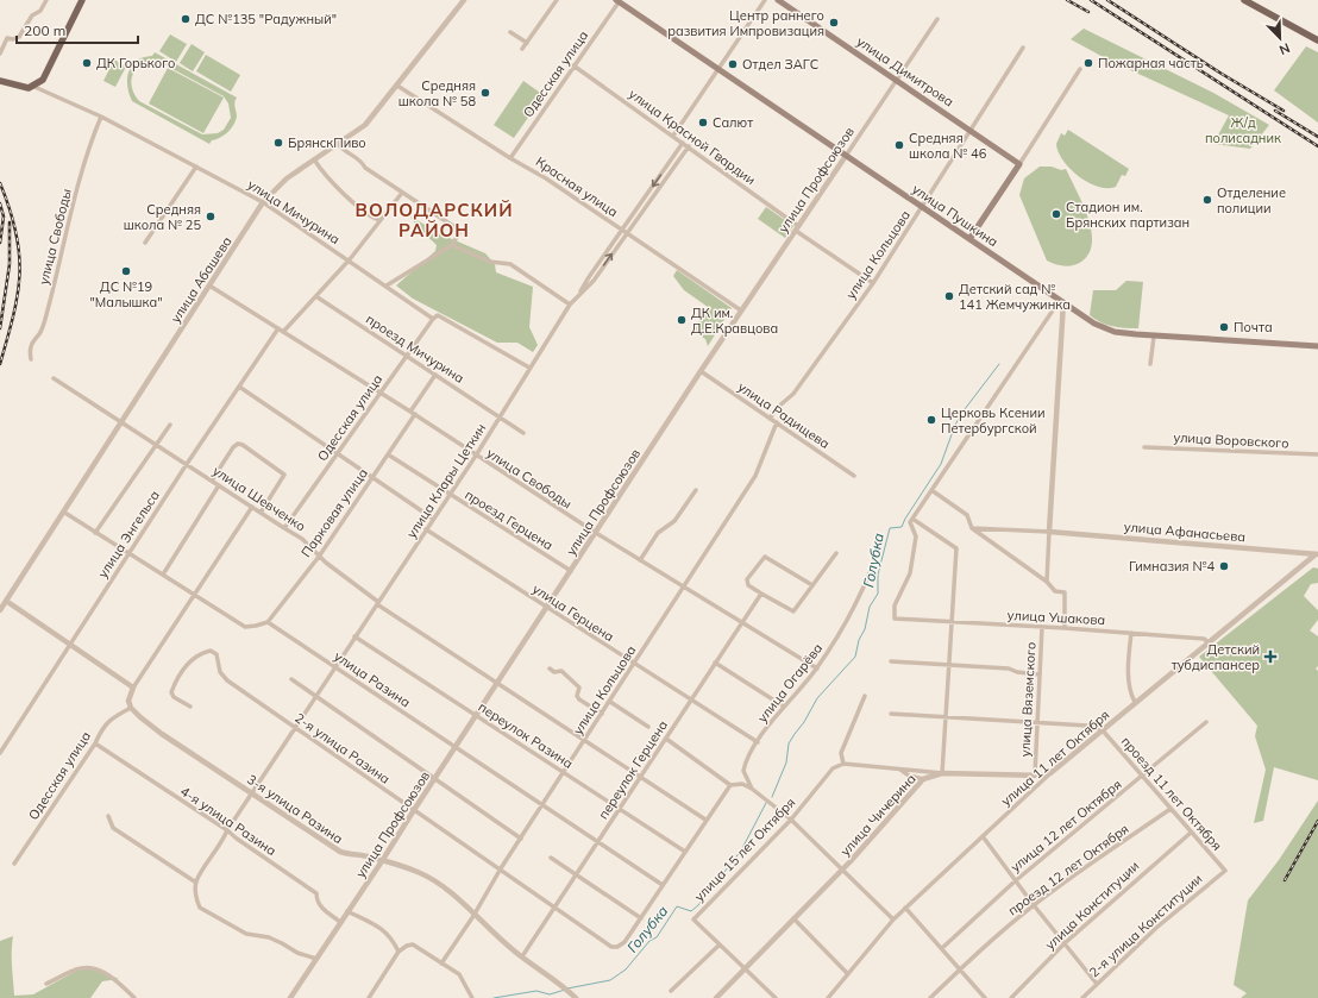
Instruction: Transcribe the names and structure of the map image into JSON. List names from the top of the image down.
{
  "streets": {
    "main road": ["улица Димитрова", "улица Пушкина"],
    "street": [
      "Одесская улица",
      "улица Красной Гвардии",
      "улица Профсоюзов",
      "Красная улица",
      "улица Мичурина",
      "улица Свободы",
      "улица Кольцова",
      "улица Абашева",
      "проезд Мичурина",
      "улица Радищева",
      "улица Воровского",
      "улица Клары Цеткин",
      "улица Шевченко",
      "Парковая улица",
      "проезд Герцена",
      "улица Афанасьева",
      "улица Энгельса",
      "улица Герцена",
      "улица Ушакова",
      "улица Разина",
      "улица Огарёва",
      "улица Вяземского",
      "переулок Разина",
      "2-я улица Разина",
      "улица 11 лет Октября",
      "переулок Герцена",
      "проезд 11 лет Октября",
      "3-я улица Разина",
      "улица Чичерина",
      "4-я улица Разина",
      "улица 12 лет Октября",
      "улица 15 лет Октября",
      "проезд 12 лет Октября",
      "улица Конституции",
      "2-я улица Конституции"
    ]
  },
  "crossings": [
    ["улица Димитрова", "улица Профсоюзов"],
    ["улица Димитрова", "улица Кольцова"],
    ["Одесская улица", "улица Красной Гвардии"],
    ["Одесская улица", "Красная улица"],
    ["Одесская улица", "улица Мичурина"],
    ["Одесская улица", "улица Пушкина"],
    ["Одесская улица", "улица Свободы"],
    ["Одесская улица", "проезд Мичурина"],
    ["Одесская улица", "улица Шевченко"],
    ["Одесская улица", "3-я улица Разина"],
    ["Одесская улица", "4-я улица Разина"],
    ["улица Красной Гвардии", "улица Профсоюзов"],
    ["улица Красной Гвардии", "улица Кольцова"],
    ["улица Красной Гвардии", "улица Клары Цеткин"],
    ["улица Профсоюзов", "Красная улица"],
    ["улица Профсоюзов", "улица Пушкина"],
    ["улица Профсоюзов", "улица Свободы"],
    ["улица Профсоюзов", "улица Радищева"],
    ["улица Профсоюзов", "улица Шевченко"],
    ["улица Профсоюзов", "проезд Герцена"],
    ["улица Профсоюзов", "улица Герцена"],
    ["улица Профсоюзов", "улица Разина"],
    ["улица Профсоюзов", "переулок Разина"],
    ["улица Профсоюзов", "2-я улица Разина"],
    ["улица Профсоюзов", "3-я улица Разина"],
    ["улица Профсоюзов", "4-я улица Разина"],
    ["Красная улица", "улица Абашева"],
    ["Красная улица", "улица Клары Цеткин"],
    ["улица Мичурина", "улица Свободы"],
    ["улица Мичурина", "улица Абашева"],
    ["улица Мичурина", "улица Клары Цеткин"],
    ["улица Пушкина", "улица Кольцова"],
    ["улица Свободы", "улица Кольцова"],
    ["улица Свободы", "улица Абашева"],
    ["улица Свободы", "улица Клары Цеткин"],
    ["улица Свободы", "Парковая улица"],
    ["улица Свободы", "улица Энгельса"],
    ["улица Свободы", "улица Огарёва"],
    ["улица Свободы", "переулок Герцена"],
    ["улица Кольцова", "улица Радищева"],
    ["улица Кольцова", "улица Шевченко"],
    ["улица Кольцова", "улица Герцена"],
    ["улица Кольцова", "улица Разина"],
    ["улица Кольцова", "переулок Разина"],
    ["улица Кольцова", "2-я улица Разина"],
    ["улица Кольцова", "3-я улица Разина"],
    ["улица Абашева", "улица Шевченко"],
    ["проезд Мичурина", "улица Клары Цеткин"],
    ["проезд Мичурина", "Парковая улица"],
    ["улица Клары Цеткин", "улица Шевченко"],
    ["улица Клары Цеткин", "проезд Герцена"],
    ["улица Клары Цеткин", "улица Герцена"],
    ["улица Клары Цеткин", "улица Разина"],
    ["улица Клары Цеткин", "переулок Разина"],
    ["улица Клары Цеткин", "2-я улица Разина"],
    ["улица Клары Цеткин", "3-я улица Разина"],
    ["улица Клары Цеткин", "4-я улица Разина"],
    ["улица Шевченко", "Парковая улица"],
    ["улица Шевченко", "улица Энгельса"],
    ["улица Шевченко", "переулок Герцена"],
    ["Парковая улица", "проезд Герцена"],
    ["Парковая улица", "улица Разина"],
    ["улица Афанасьева", "улица 11 лет Октября"],
    ["улица Герцена", "улица Огарёва"],
    ["улица Герцена", "переулок Герцена"],
    ["улица Ушакова", "улица Вяземского"],
    ["улица Ушакова", "улица 11 лет Октября"],
    ["улица Разина", "переулок Герцена"],
    ["улица Вяземского", "улица Чичерина"],
    ["переулок Разина", "переулок Герцена"],
    ["2-я улица Разина", "переулок Герцена"],
    ["улица 11 лет Октября", "проезд 11 лет Октября"],
    ["улица 11 лет Октября", "улица Чичерина"],
    ["переулок Герцена", "3-я улица Разина"],
    ["проезд 11 лет Октября", "улица 12 лет Октября"],
    ["проезд 11 лет Октября", "проезд 12 лет Октября"],
    ["проезд 11 лет Октября", "улица Конституции"],
    ["проезд 11 лет Октября", "2-я улица Конституции"]
  ],
  "districts": ["ВОЛОДАРСКИЙ РАЙОН"],
  "water": ["Голубка"],
  "parks": ["Ж/д полисадник"],
  "places": {
    "other": [
      "ДС №135 \"Радужный\"",
      "Центр раннего развития Импровизация",
      "ДК Горького",
      "Пожарная часть",
      "Отдел ЗАГС",
      "Средняя школа № 58",
      "Салют",
      "БрянскПиво",
      "Средняя школа № 46",
      "Отделение полиции",
      "Стадион им. Брянских партизан",
      "Средняя школа № 25",
      "ДС №19 \"Малышка\"",
      "Детский сад № 141 Жемчужинка",
      "ДК им. Д.Е.Кравцова",
      "Почта",
      "Церковь Ксении Петербургской",
      "Гимназия №4"
    ],
    "health": ["Детский тубдиспансер"]
  },
  "scale_bar": "200 m",
  "north": "bottom right"
}
